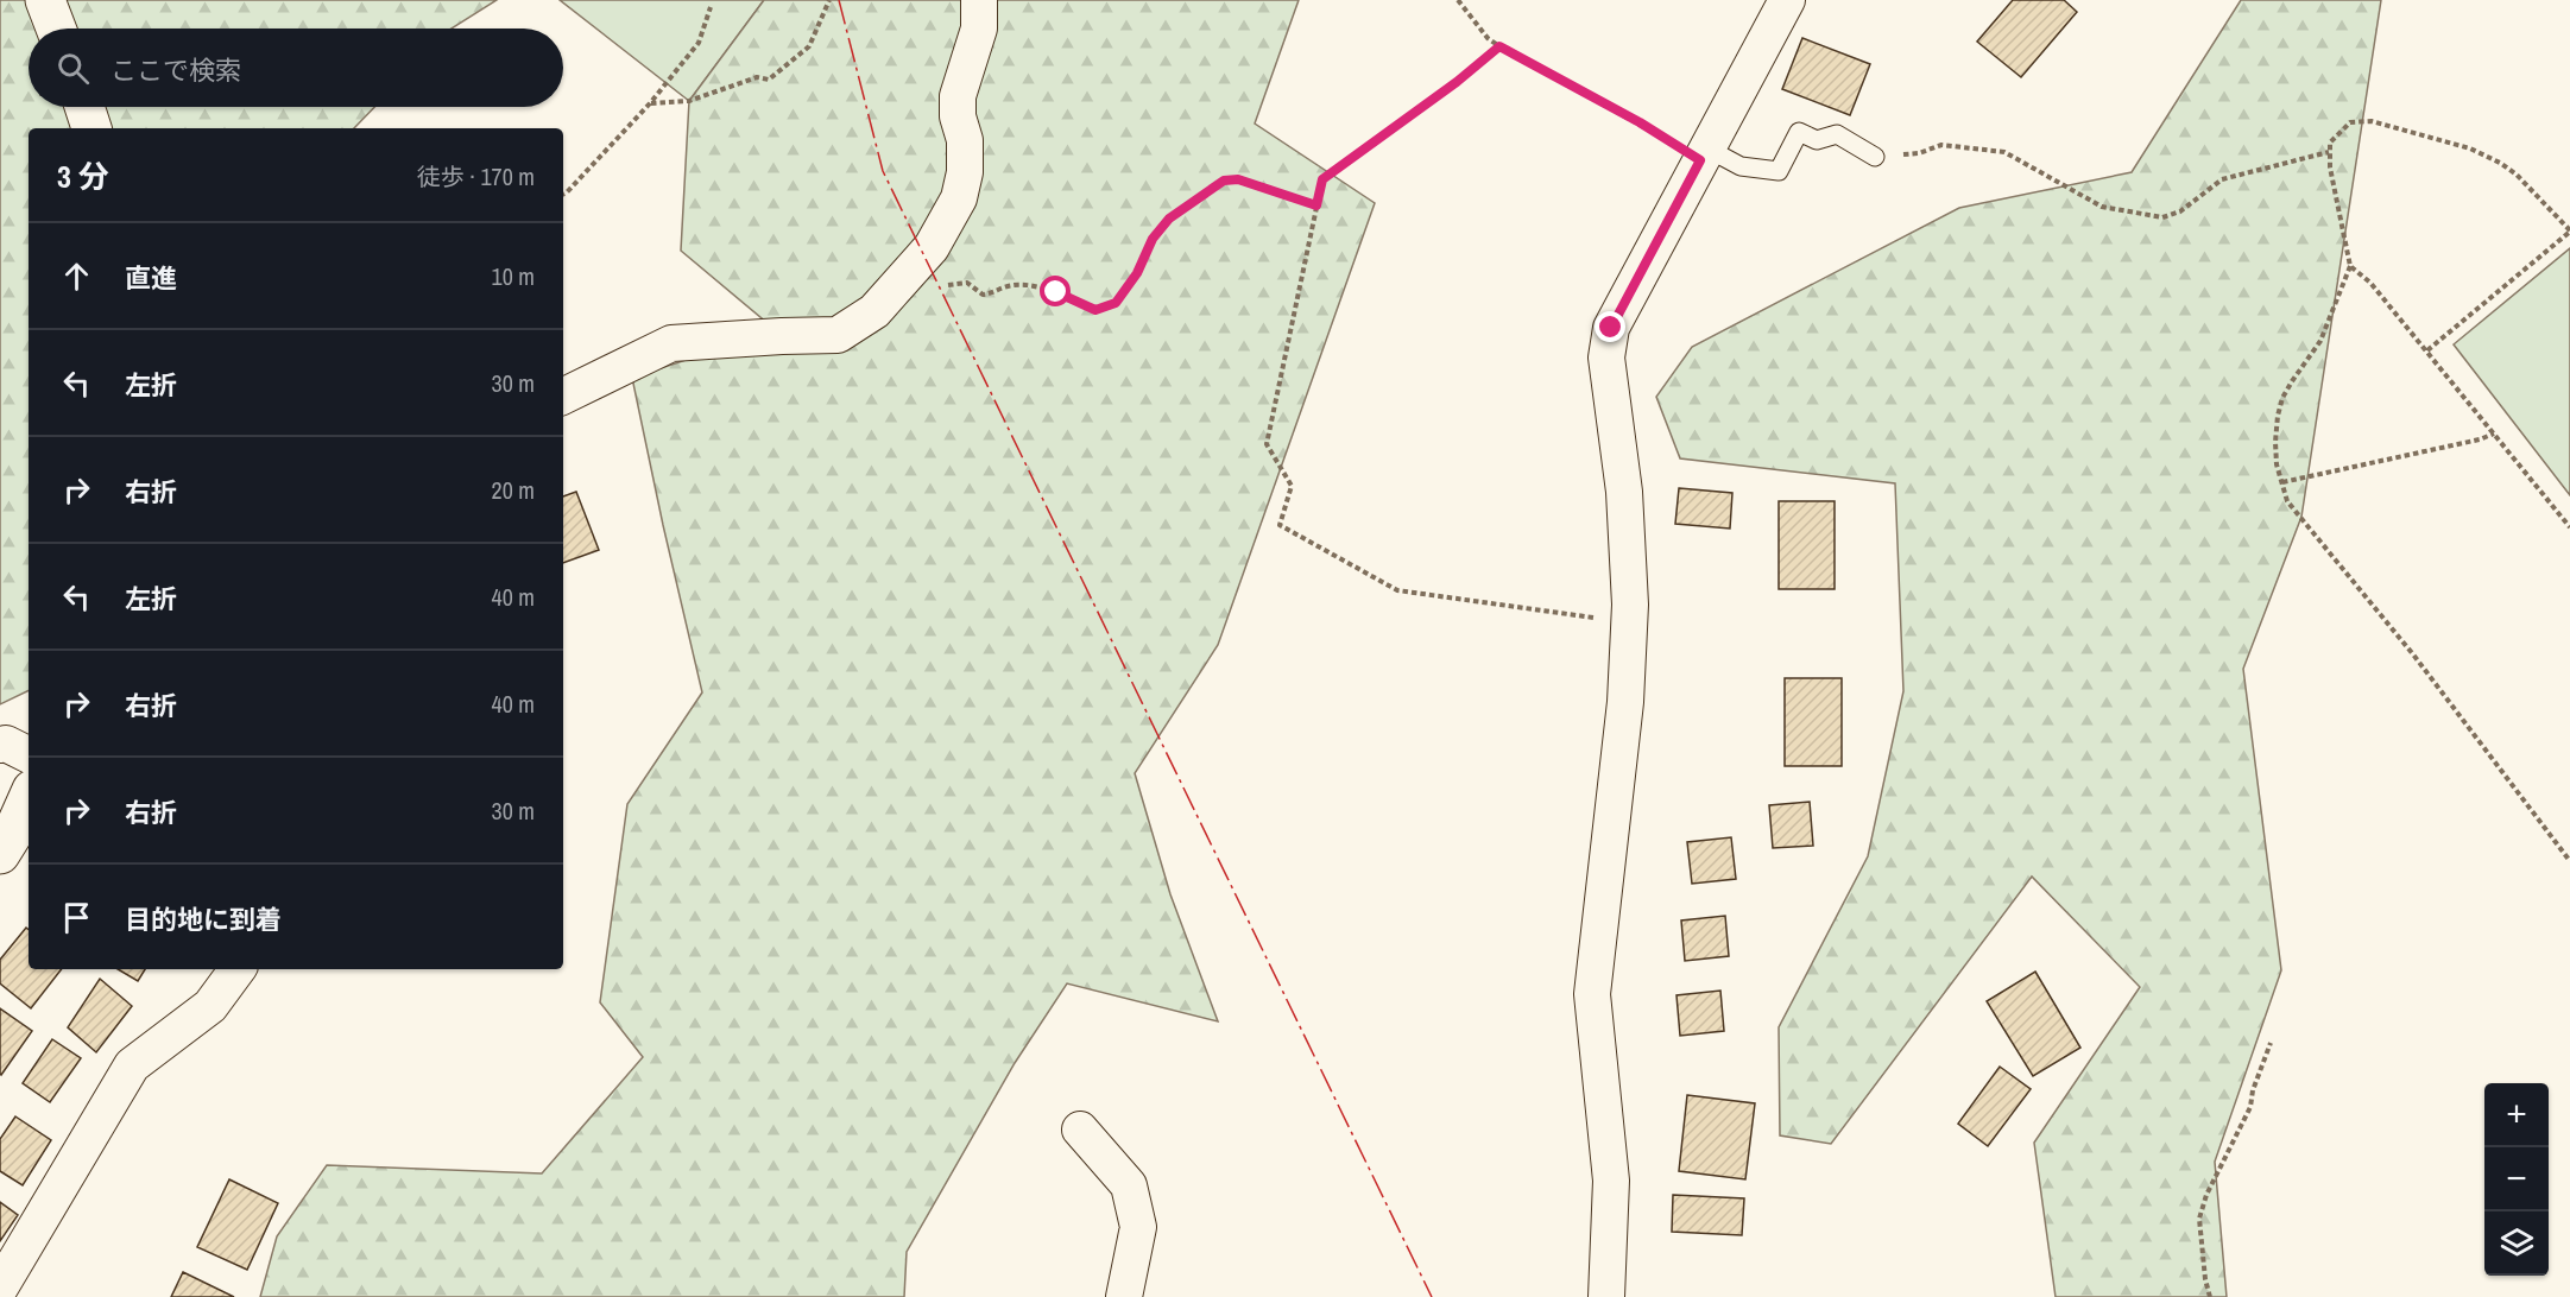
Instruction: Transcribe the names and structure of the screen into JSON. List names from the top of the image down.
{
  "page": {
    "search": "ここで検索",
    "heading": ["3 分", "徒歩 · 170 m"],
    "list": [
      ["直進", "10 m"],
      ["左折", "30 m"],
      ["右折", "20 m"],
      ["左折", "40 m"],
      ["右折", "40 m"],
      ["右折", "30 m"],
      "目的地に到着"
    ],
    "map_buttons": ["+", "−"]
  }
}
